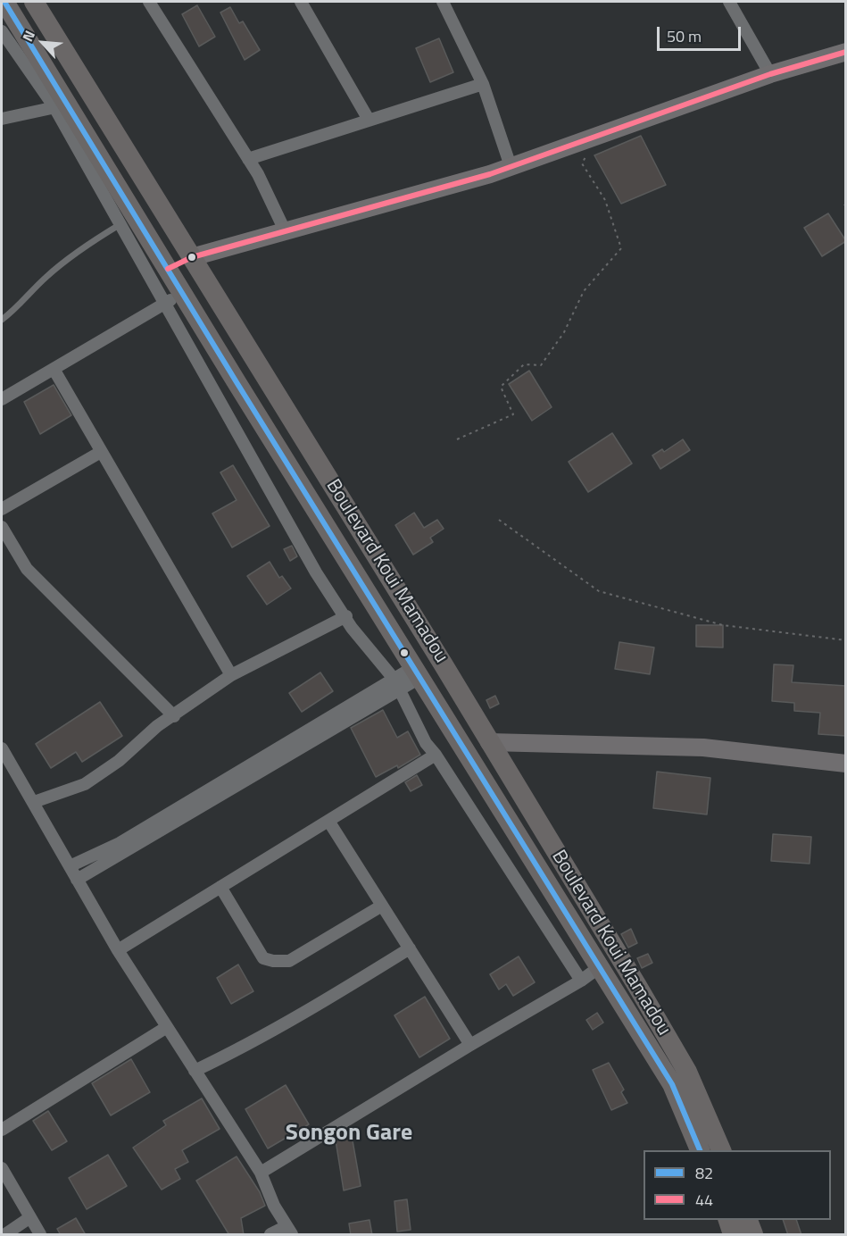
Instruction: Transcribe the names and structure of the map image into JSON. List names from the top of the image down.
{
  "streets": {
    "main road": ["Boulevard Koui Mamadou"]
  },
  "districts": ["Songon Gare"],
  "lines": ["transit line 82", "transit line 44"],
  "legend": ["82", "44"],
  "scale_bar": "50 m",
  "north": "top left"
}
